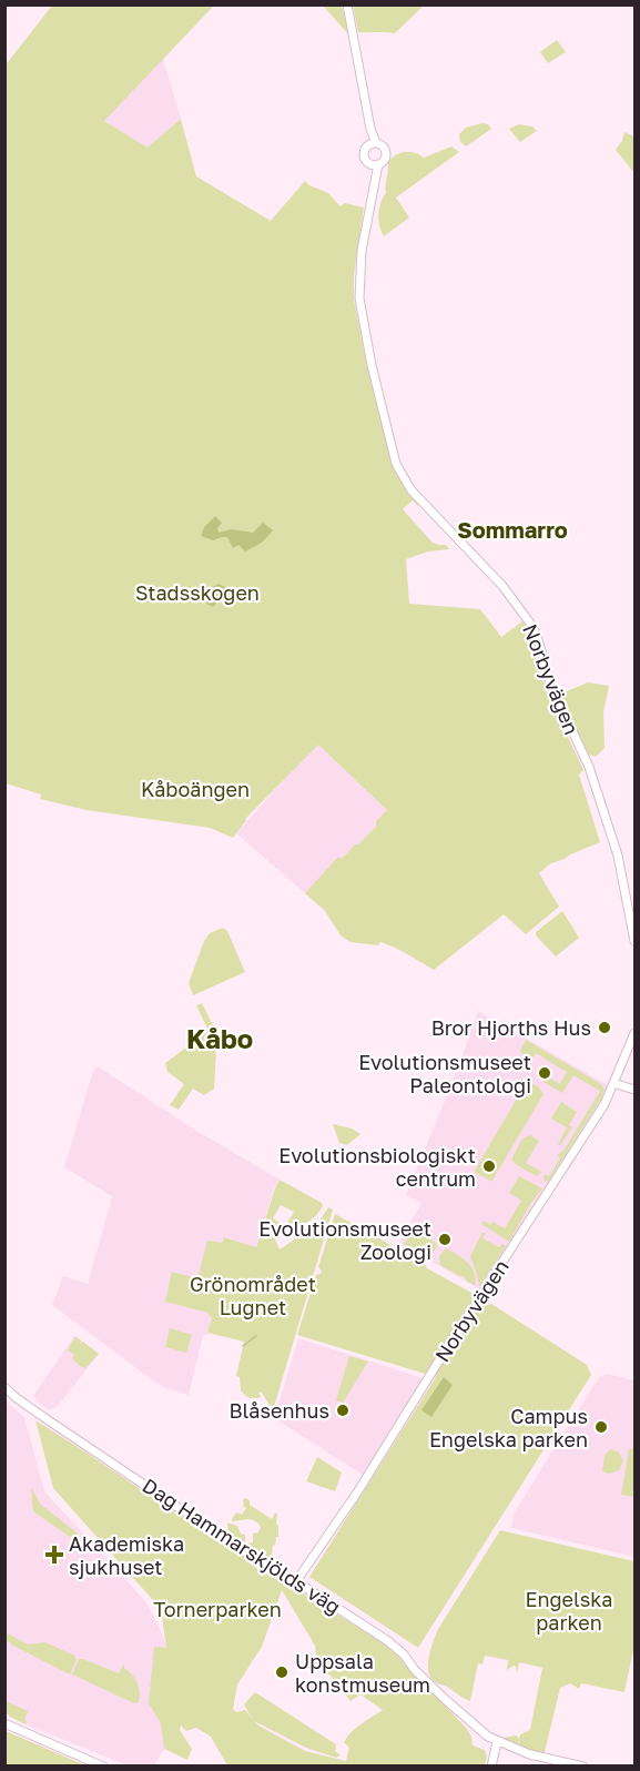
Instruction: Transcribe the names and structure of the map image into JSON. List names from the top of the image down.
{
  "streets": {
    "street": ["Norbyvägen", "Dag Hammarskjölds väg"]
  },
  "crossings": [
    ["Norbyvägen", "Dag Hammarskjölds väg"]
  ],
  "districts": ["Sommarro", "Kåbo"],
  "parks": [
    "Stadsskogen",
    "Kåboängen",
    "Grönområdet Lugnet",
    "Engelska parken",
    "Tornerparken"
  ],
  "places": {
    "other": [
      "Bror Hjorths Hus",
      "Evolutionsmuseet Paleontologi",
      "Evolutionsbiologiskt centrum",
      "Evolutionsmuseet Zoologi",
      "Blåsenhus",
      "Campus Engelska parken",
      "Uppsala konstmuseum"
    ],
    "health": ["Akademiska sjukhuset"]
  }
}
